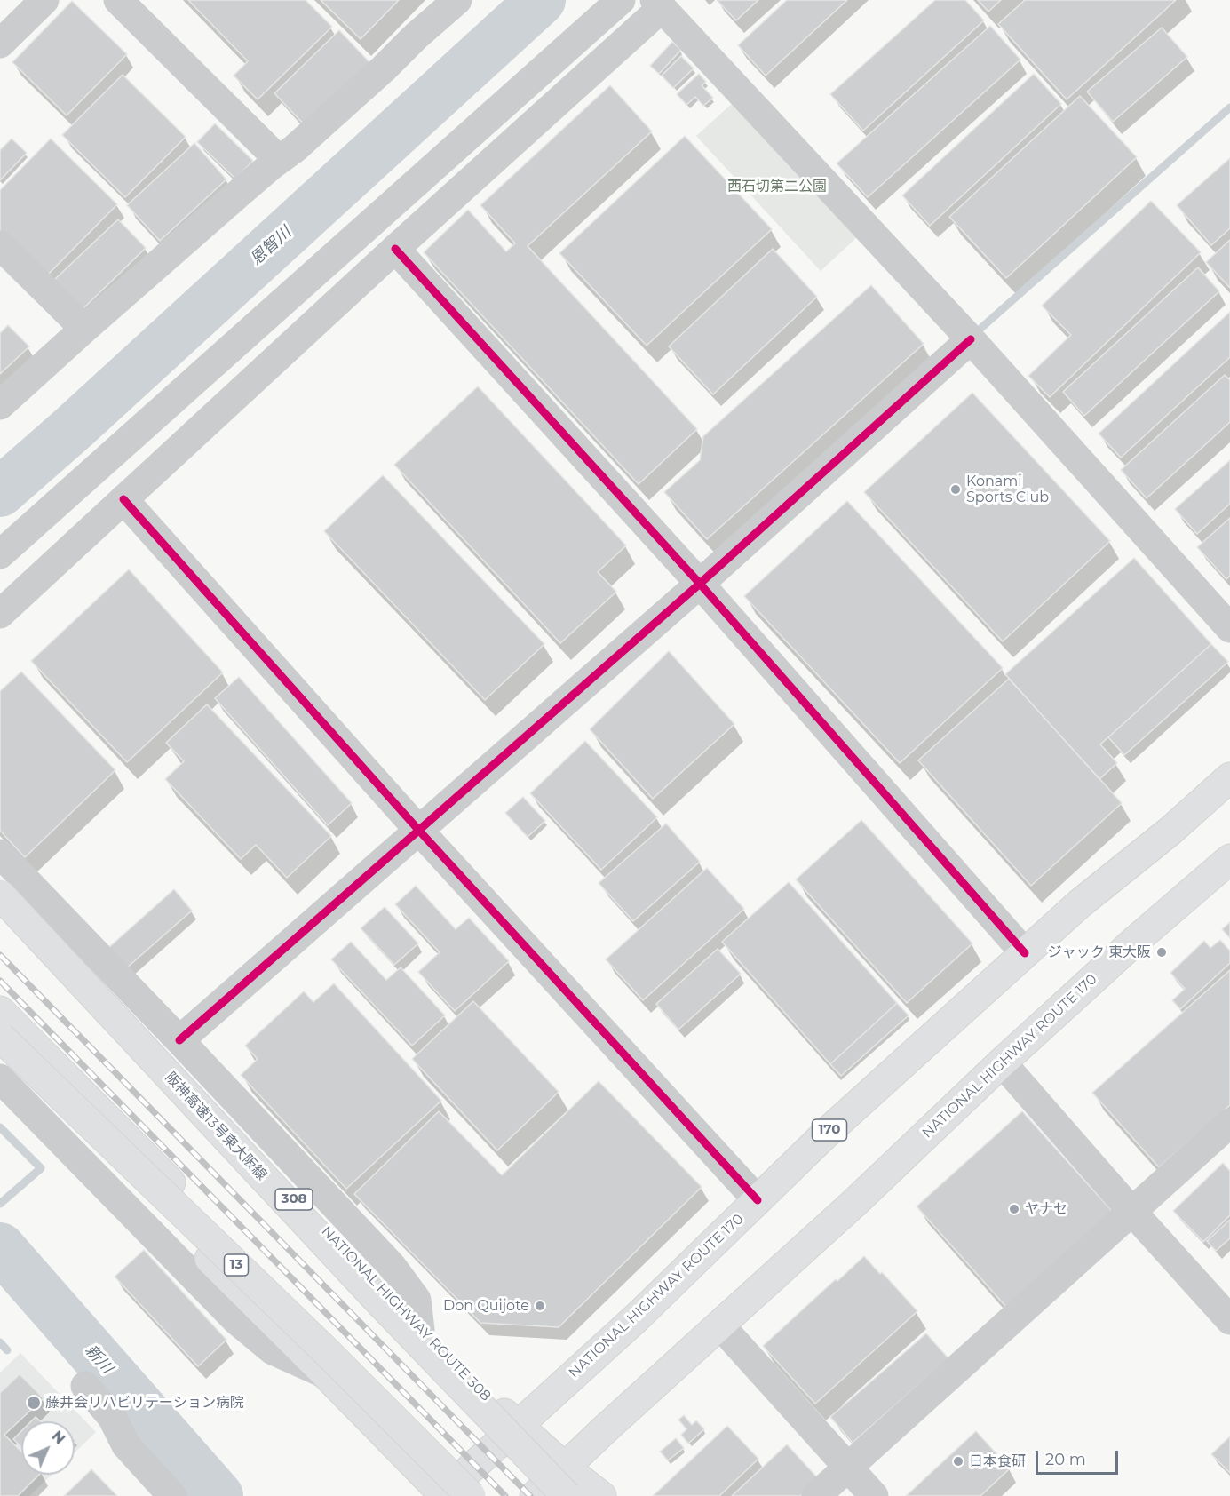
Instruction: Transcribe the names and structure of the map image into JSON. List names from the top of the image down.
{
  "streets": {
    "highway": [
      "NATIONAL HIGHWAY ROUTE 170",
      "阪神高速13号東大阪線",
      "170",
      "308",
      "13",
      "NATIONAL HIGHWAY ROUTE 308"
    ]
  },
  "crossings": [
    ["NATIONAL HIGHWAY ROUTE 170", "阪神高速13号東大阪線"],
    ["NATIONAL HIGHWAY ROUTE 170", "13"],
    ["NATIONAL HIGHWAY ROUTE 170", "NATIONAL HIGHWAY ROUTE 308"],
    ["阪神高速13号東大阪線", "NATIONAL HIGHWAY ROUTE 308"]
  ],
  "water": ["恩智川", "新川"],
  "parks": ["西石切第二公園"],
  "places": [
    "Konami Sports Club",
    "ジャック 東大阪",
    "ヤナセ",
    "Don Quijote",
    "藤井会リハビリテーション病院",
    "日本食研"
  ],
  "scale_bar": "20 m",
  "north": "top right"
}
